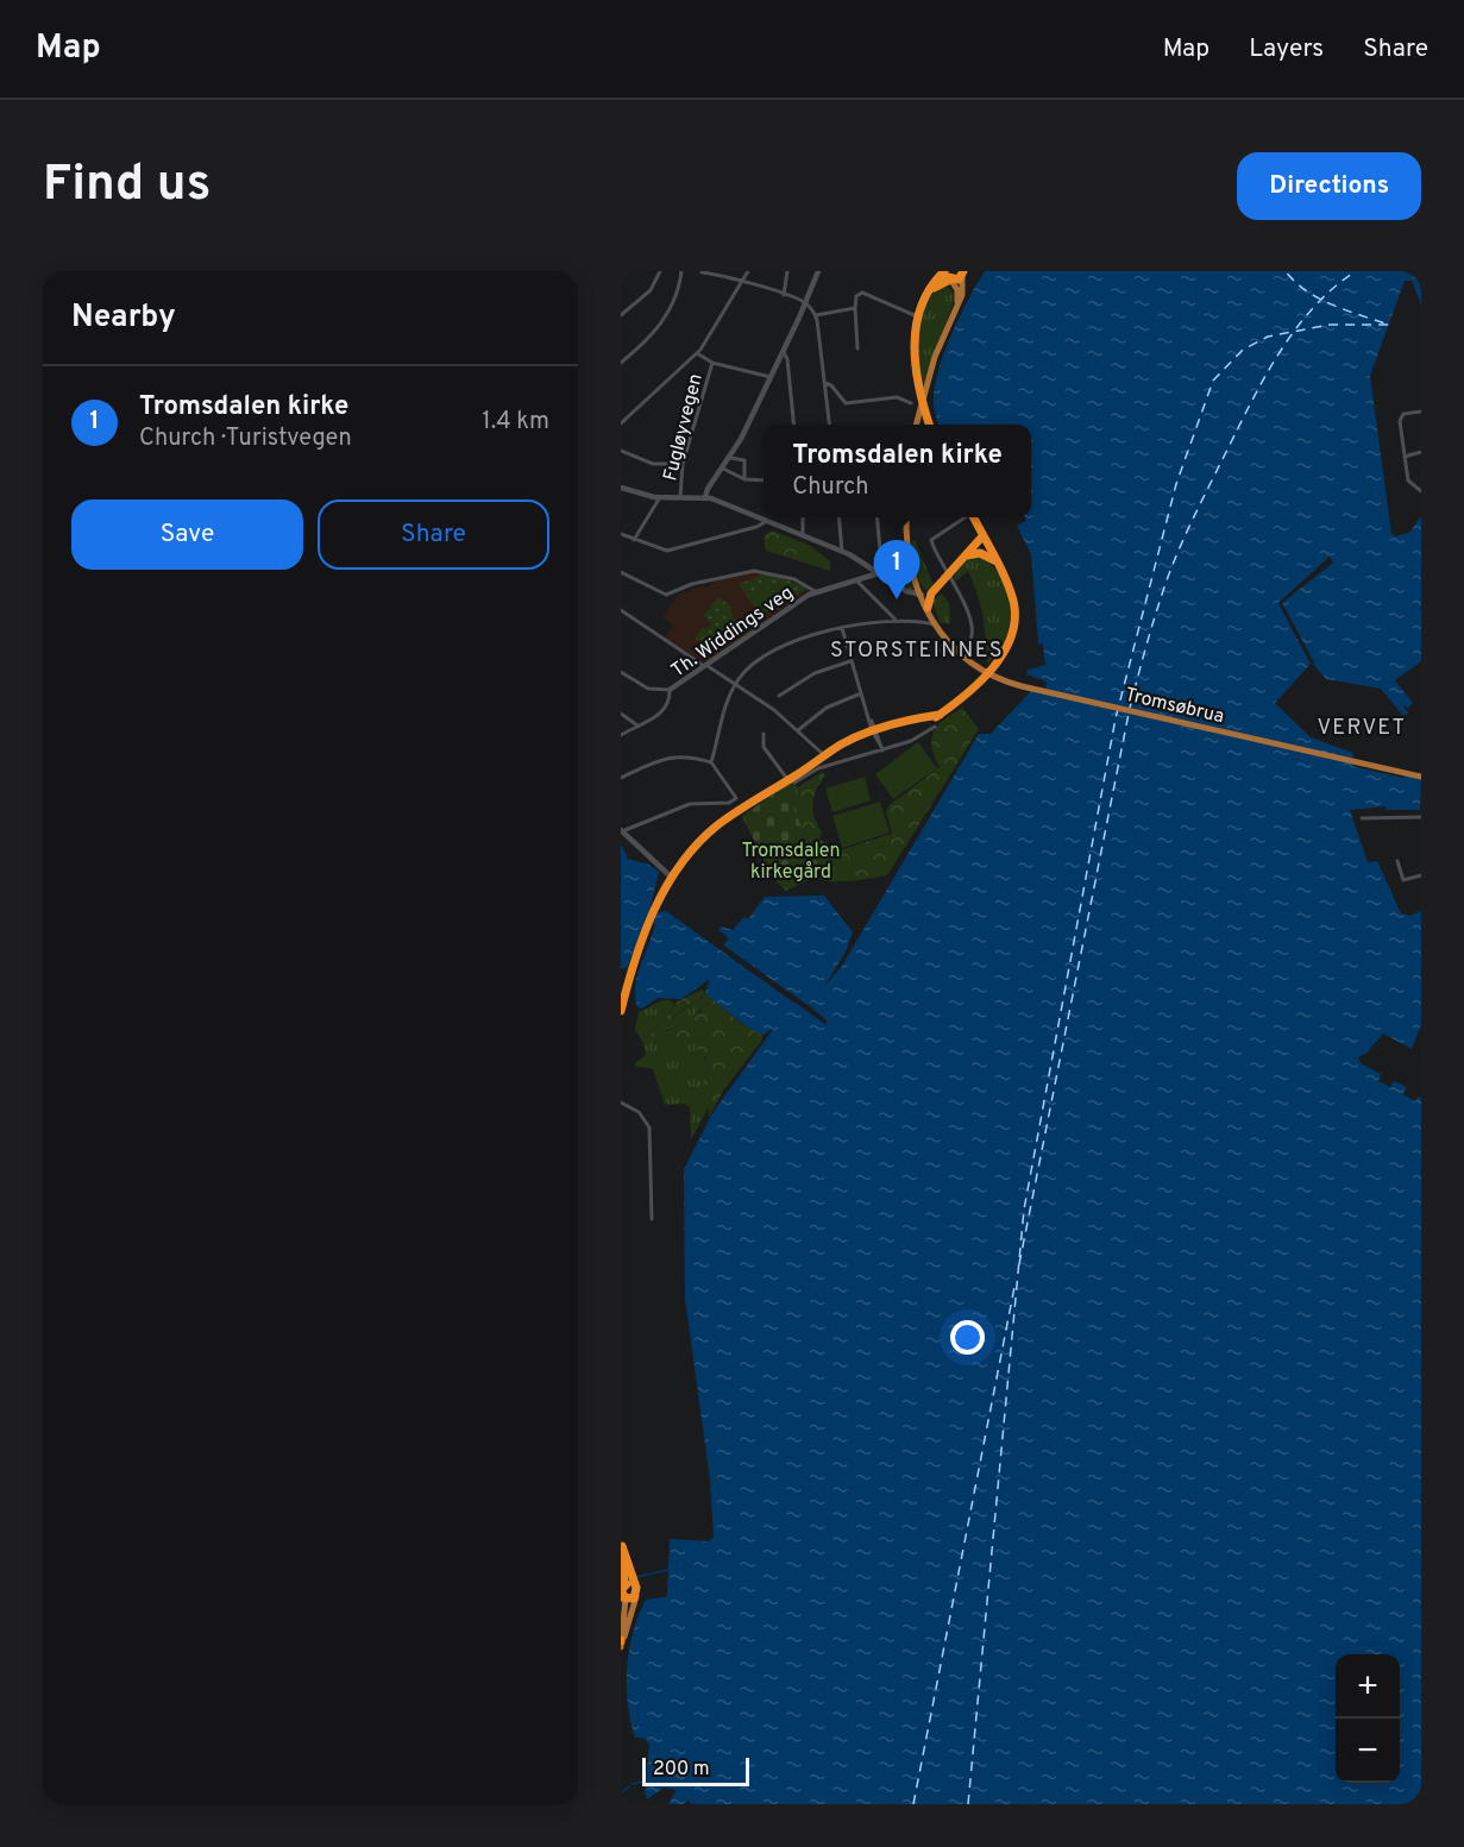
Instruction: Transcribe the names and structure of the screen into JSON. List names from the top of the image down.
{
  "streets": {
    "main road": ["Tromsøbrua"],
    "street": ["Fugløyvegen", "Th. Widdings veg"]
  },
  "districts": ["STORSTEINNES", "VERVET"],
  "parks": ["Tromsdalen kirkegård"],
  "scale_bar": "200 m",
  "page": {
    "header": "Map",
    "nav": ["Map", "Layers", "Share"],
    "buttons": [
      "Directions",
      ["Save", "Share"]
    ],
    "title": "Find us",
    "heading": "Nearby",
    "list": [
      {
        "mark": "1",
        "name": "Tromsdalen kirke",
        "note": "Church · Turistvegen",
        "value": "1.4 km"
      }
    ],
    "popup": ["Tromsdalen kirke", "Church"],
    "pins": "1",
    "map_buttons": ["+", "−"],
    "scale": "200 m"
  }
}
